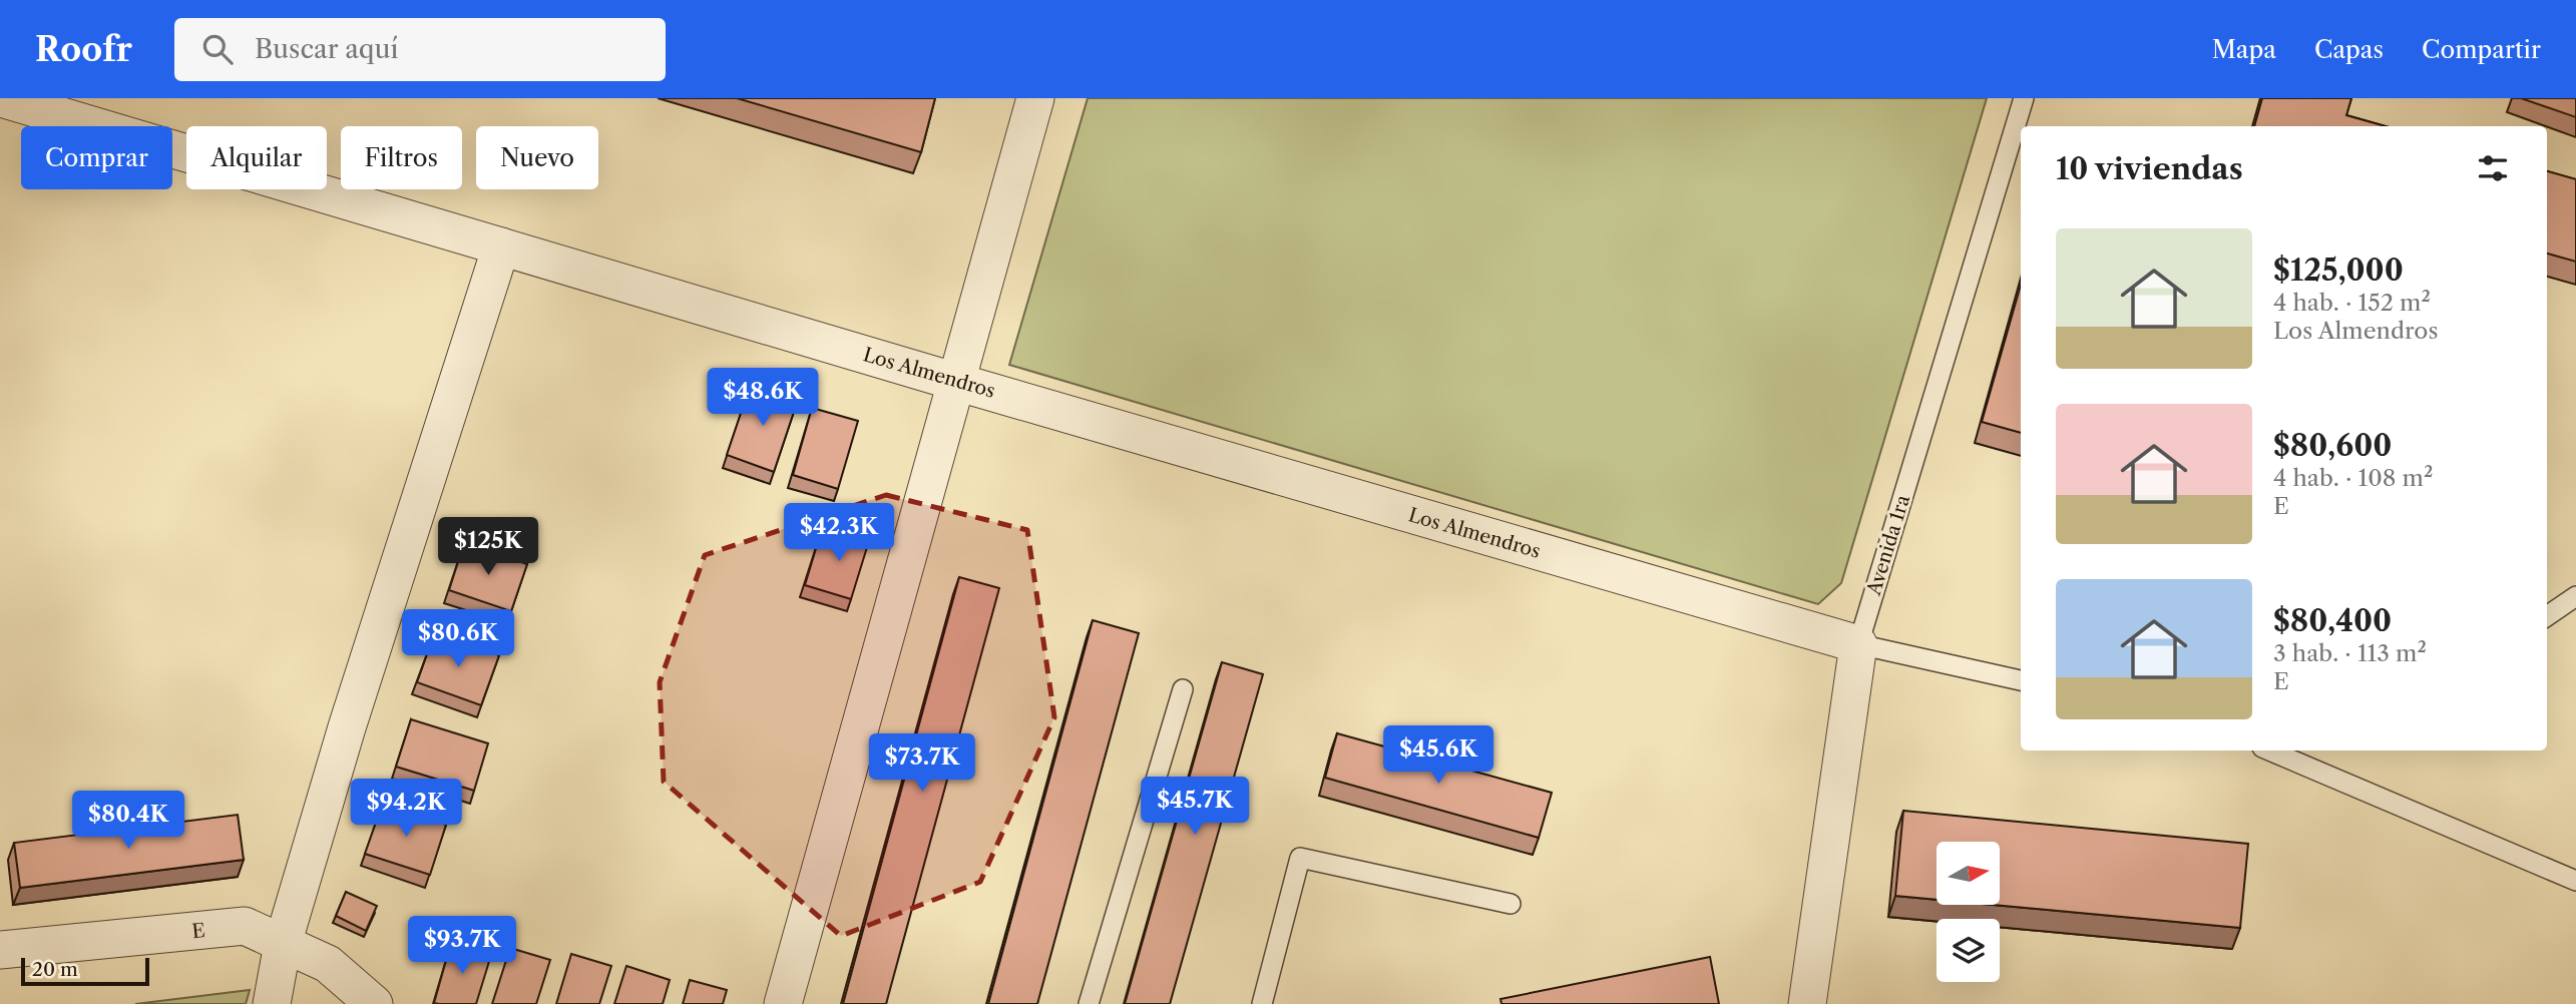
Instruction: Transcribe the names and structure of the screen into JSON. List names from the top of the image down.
{
  "streets": {
    "street": ["Los Almendros", "Avenida 1ra", "E"]
  },
  "crossings": [
    ["Los Almendros", "Avenida 1ra"]
  ],
  "scale_bar": "20 m",
  "north": "right",
  "page": {
    "header": "Roofr",
    "search": "Buscar aquí",
    "nav": ["Mapa", "Capas", "Compartir"],
    "chip": [
      "Comprar",
      "Alquilar",
      "Filtros",
      "Nuevo"
    ],
    "heading": "10 viviendas",
    "list": [
      {
        "name": "$125,000",
        "note": "4 hab. · 152 m² · Los Almendros"
      },
      {
        "name": "$80,600",
        "note": "4 hab. · 108 m² · E"
      },
      {
        "name": "$80,400",
        "note": "3 hab. · 113 m² · E"
      }
    ],
    "price": [
      "$48.6K",
      "$42.3K",
      "$125K",
      "$80.6K",
      "$45.6K",
      "$73.7K",
      "$45.7K",
      "$94.2K",
      "$80.4K",
      "$93.7K"
    ],
    "scale": "20 m"
  }
}
